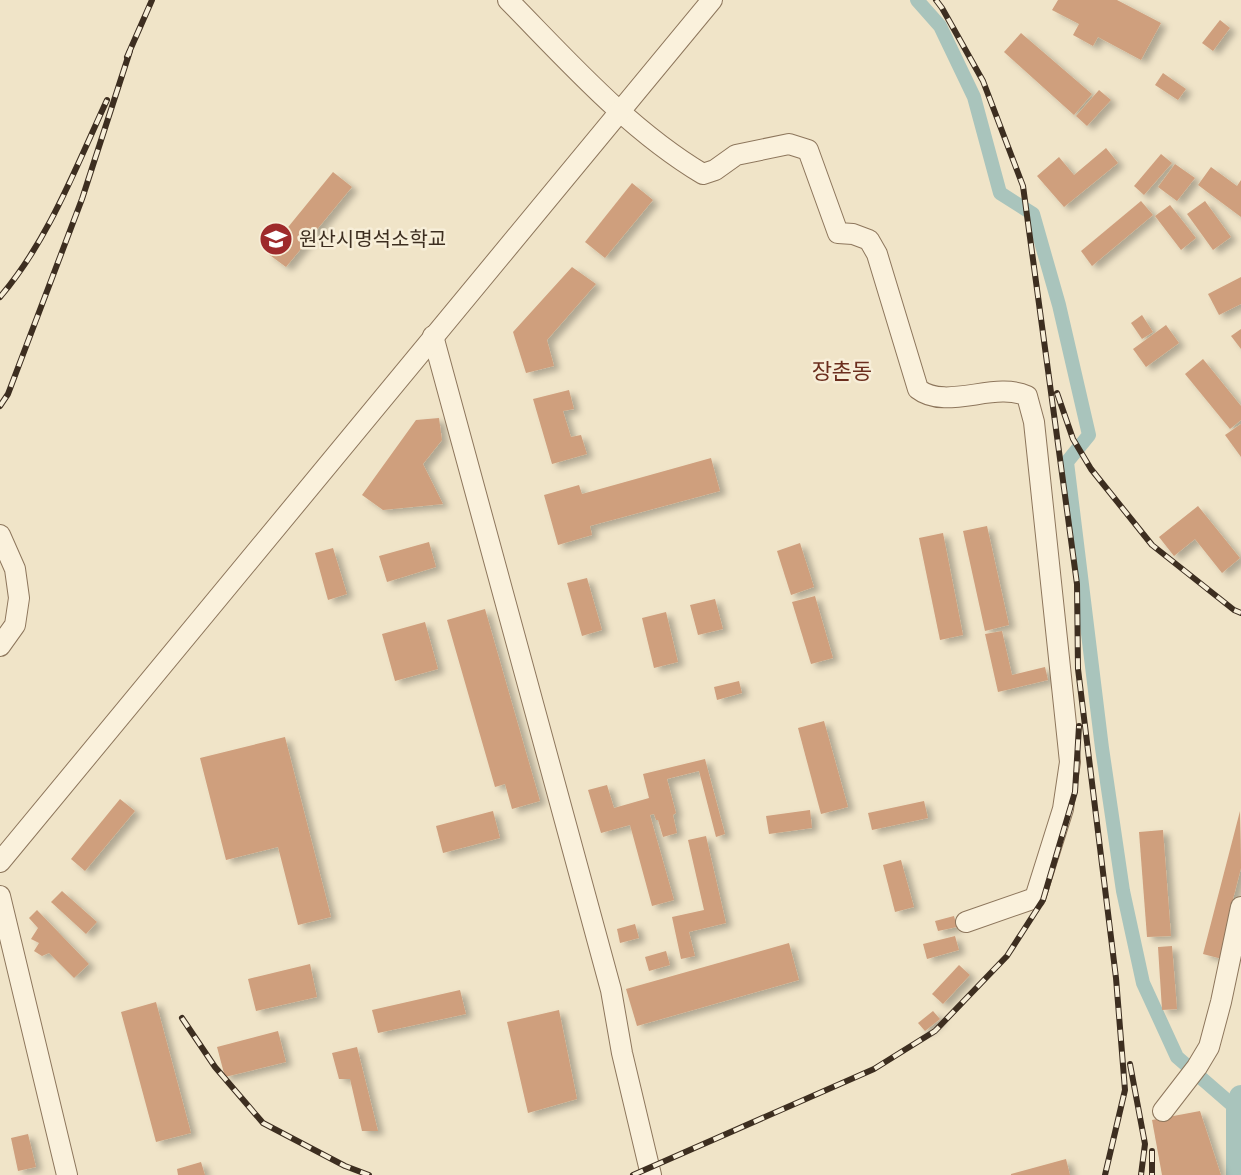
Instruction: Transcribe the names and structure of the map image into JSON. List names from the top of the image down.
{
  "districts": ["장촌동"],
  "places": {
    "school or university": ["원산시명석소학교"]
  }
}
